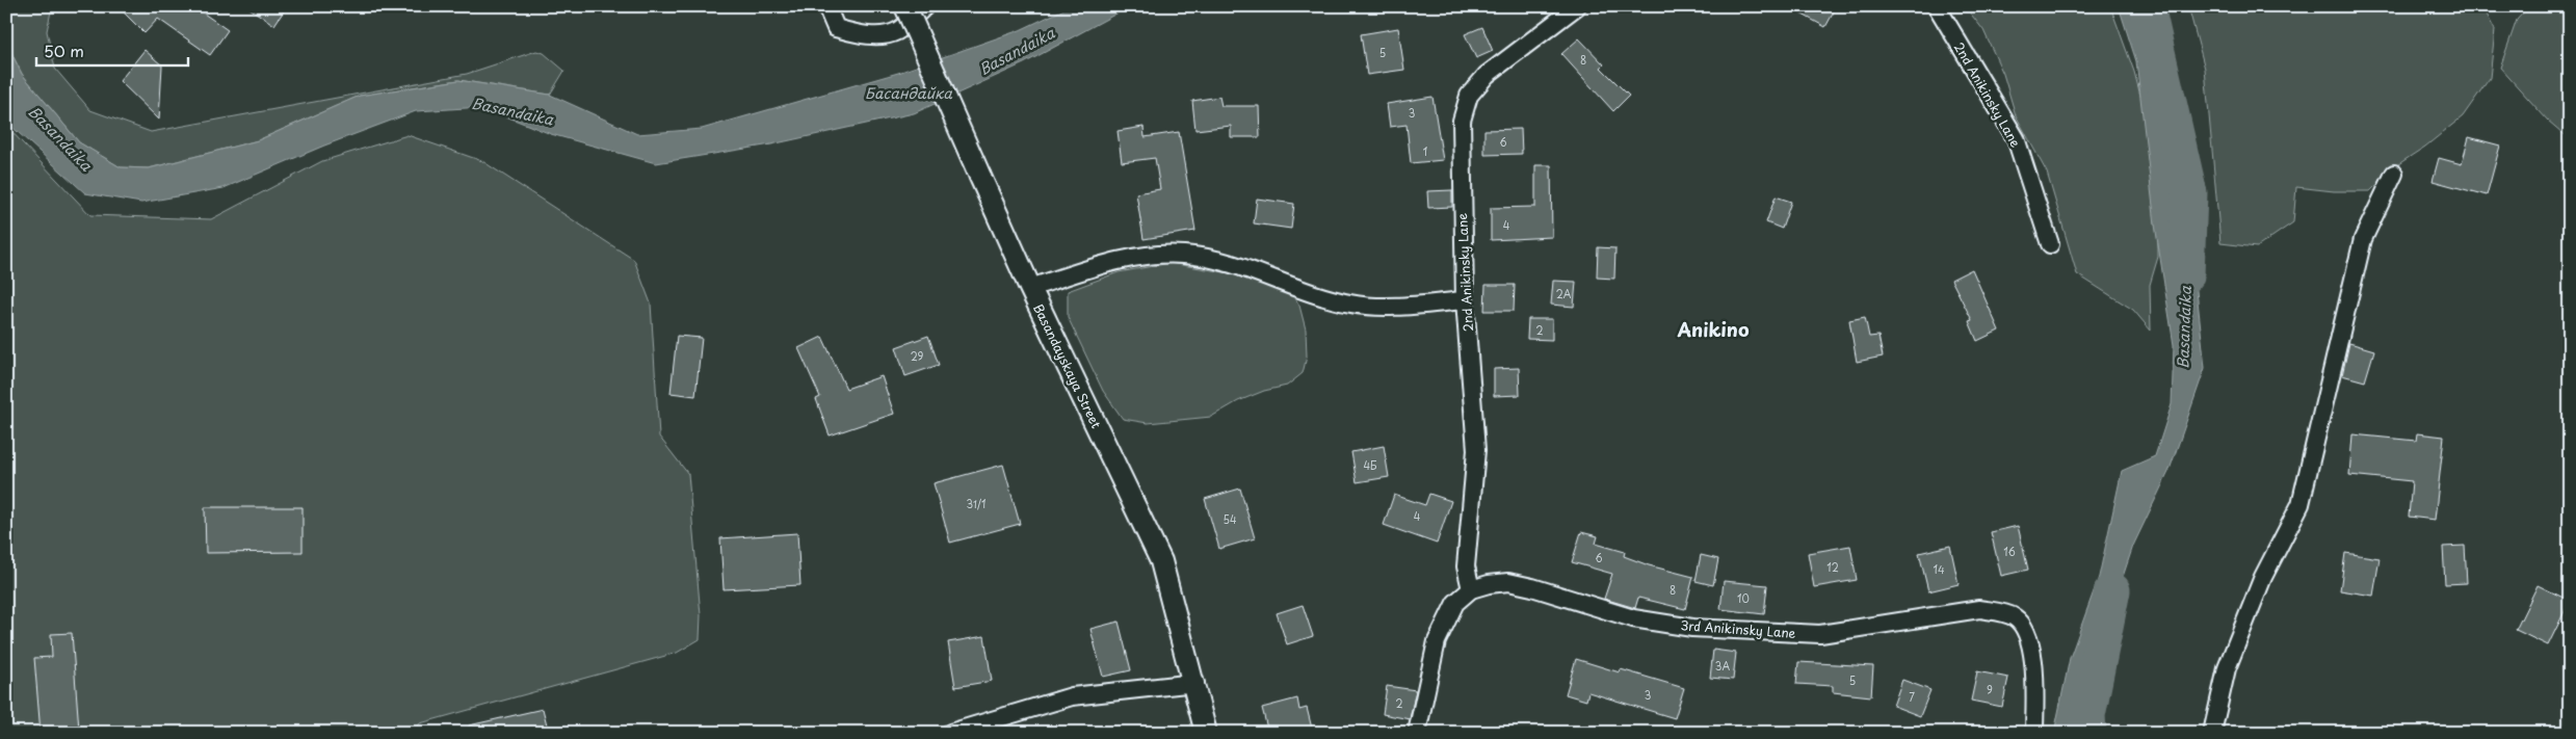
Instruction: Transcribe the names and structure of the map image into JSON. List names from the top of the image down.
{
  "streets": {
    "street": ["2nd Anikinsky Lane", "Basandayskaya Street", "3rd Anikinsky Lane"]
  },
  "crossings": [
    ["2nd Anikinsky Lane", "3rd Anikinsky Lane"]
  ],
  "districts": ["Anikino"],
  "water": ["Basandaika", "Басандайка"],
  "house_numbers": [
    "5",
    "8",
    "3",
    "6",
    "1",
    "4",
    "2А",
    "2",
    "29",
    "4Б",
    "31/1",
    "4",
    "54",
    "16",
    "6",
    "12",
    "14",
    "8",
    "10",
    "3А",
    "5",
    "9",
    "3",
    "7",
    "2"
  ],
  "scale_bar": "50 m"
}
